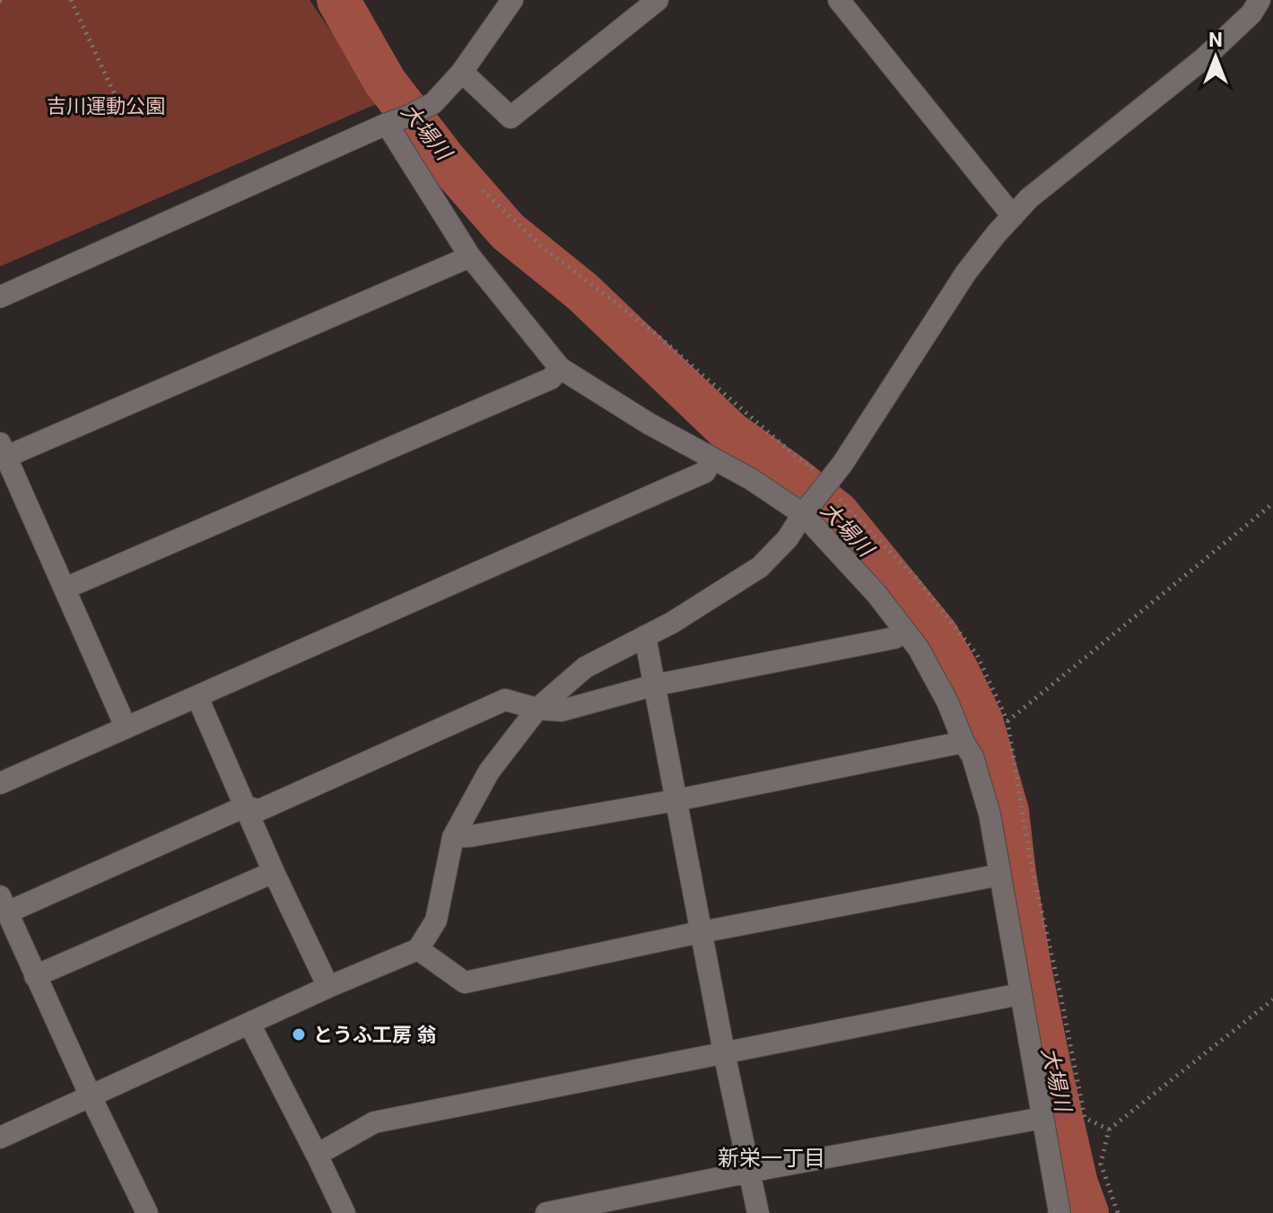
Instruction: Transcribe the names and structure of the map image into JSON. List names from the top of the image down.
{
  "districts": ["新栄一丁目"],
  "water": ["大場川"],
  "parks": ["吉川運動公園"],
  "places": ["とうふ工房 翁"],
  "north": "top"
}
